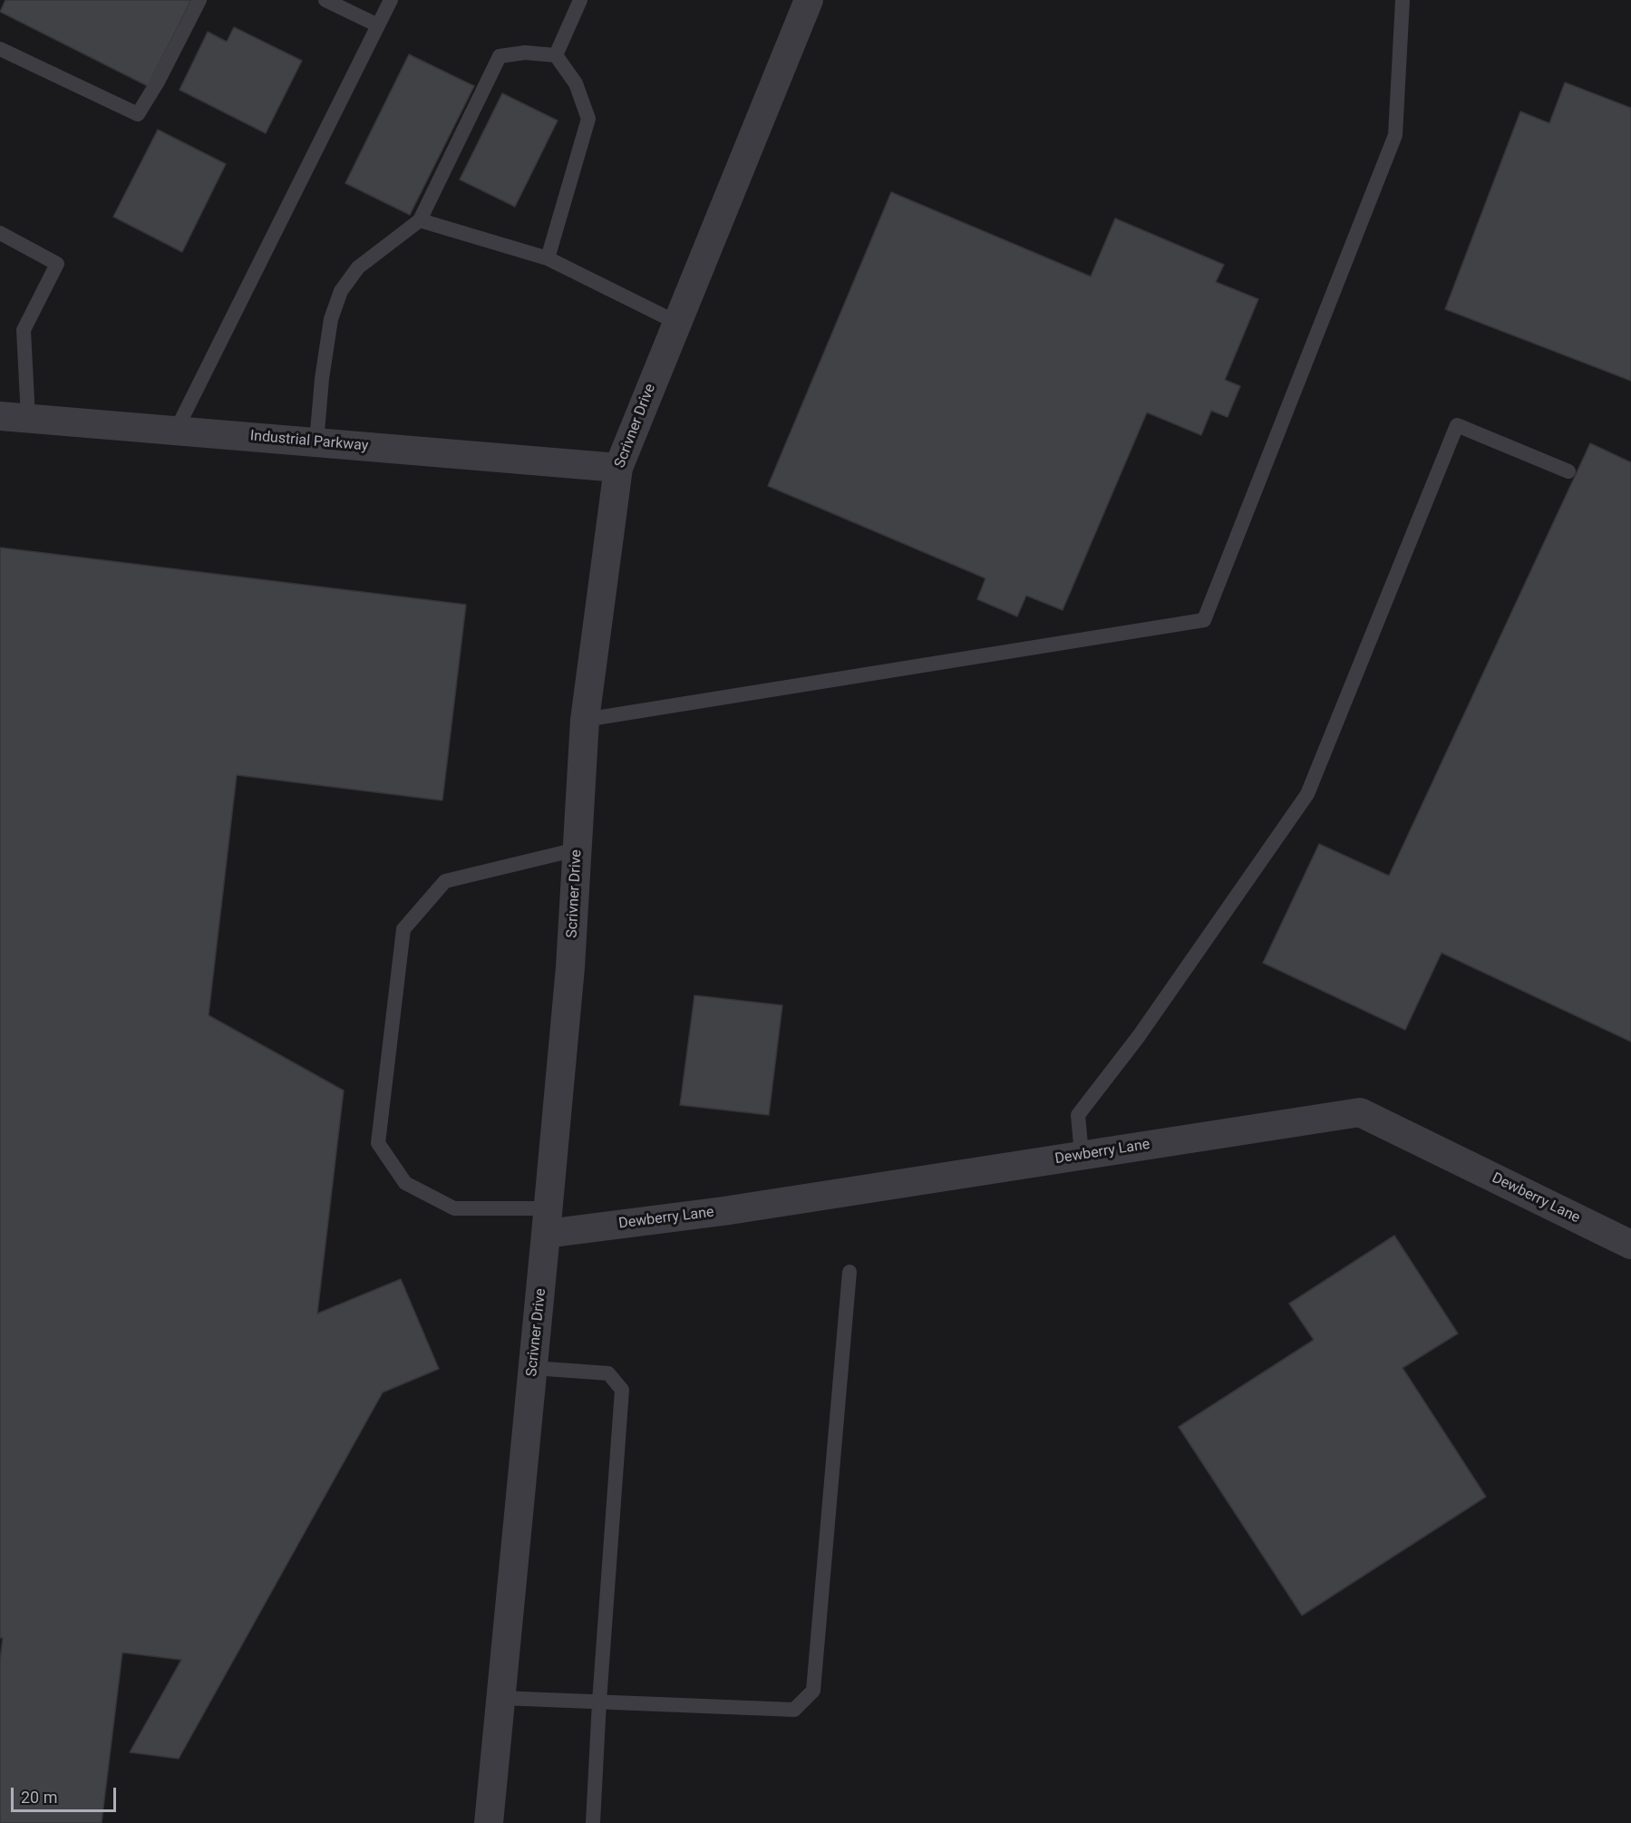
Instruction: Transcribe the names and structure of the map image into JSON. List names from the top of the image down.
{
  "streets": {
    "street": ["Scrivner Drive", "Industrial Parkway", "Dewberry Lane"]
  },
  "crossings": [
    ["Scrivner Drive", "Industrial Parkway"],
    ["Scrivner Drive", "Dewberry Lane"]
  ],
  "scale_bar": "20 m"
}
